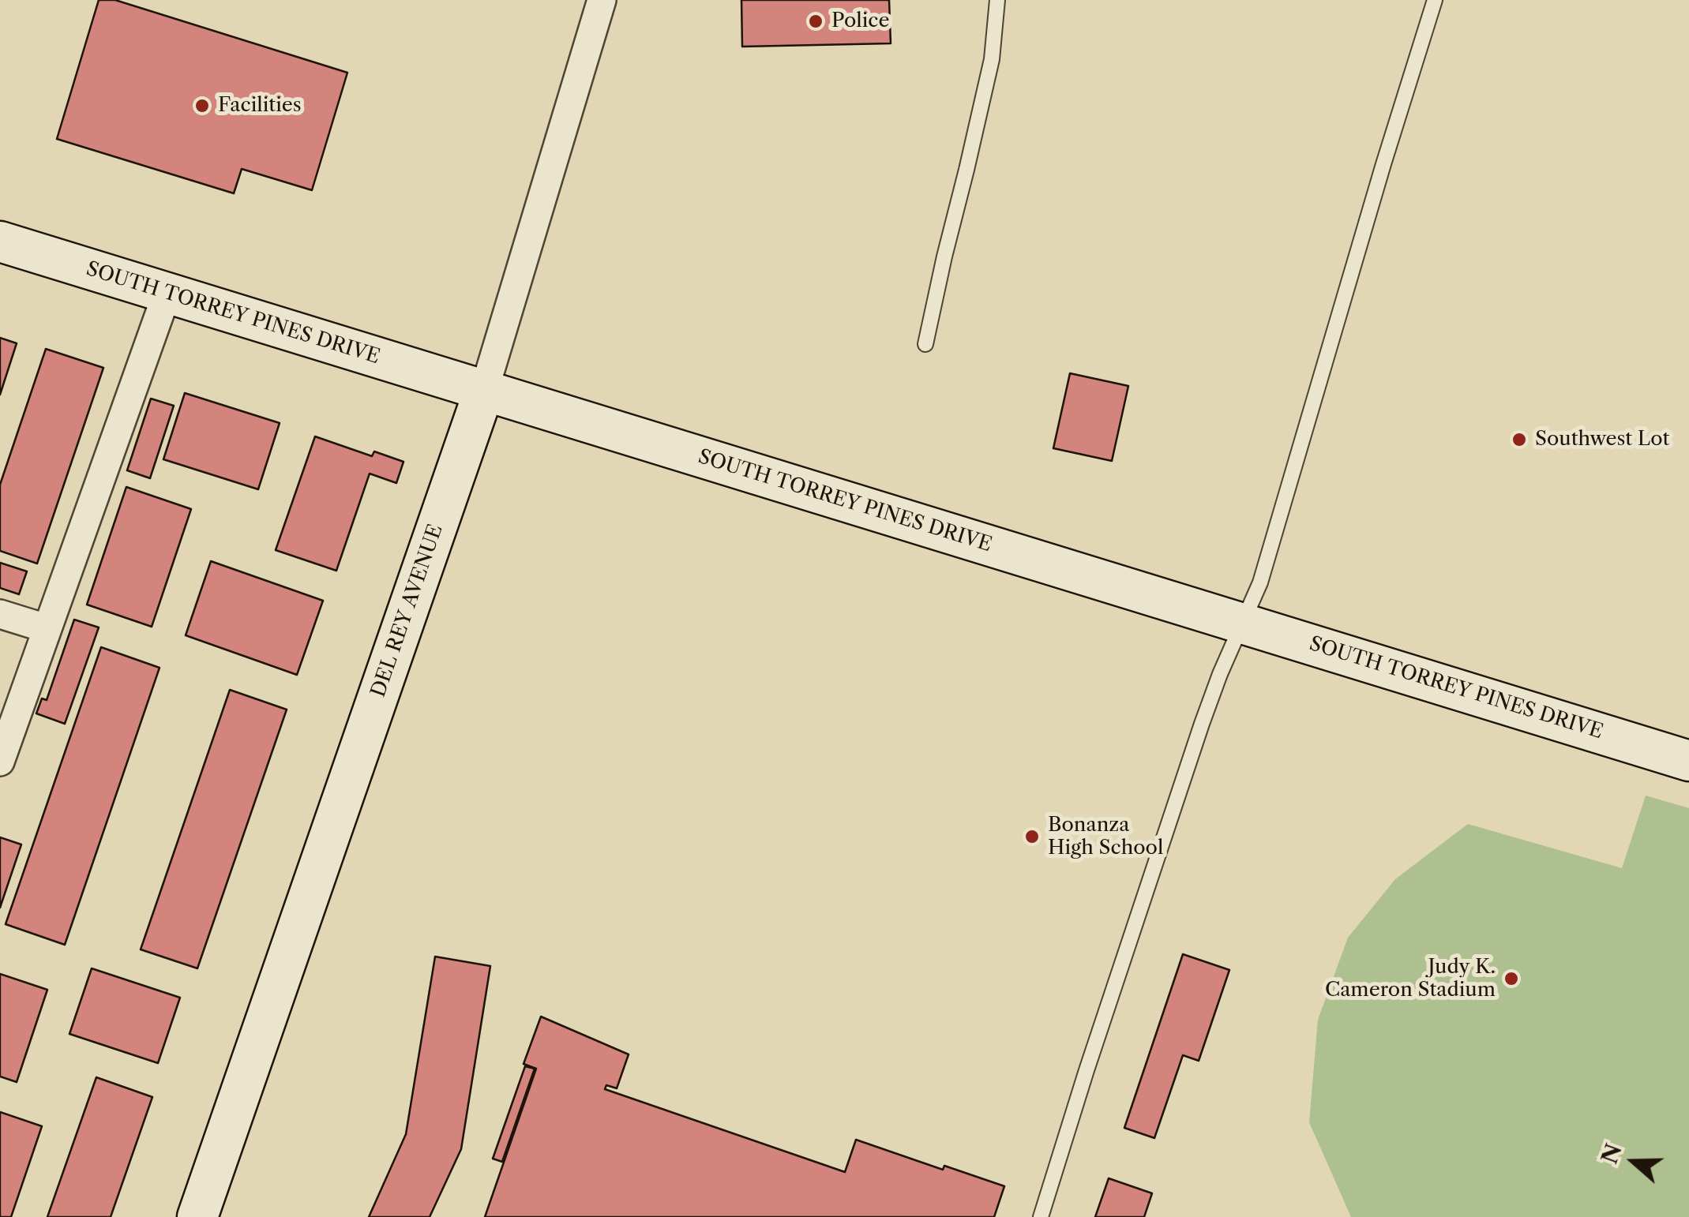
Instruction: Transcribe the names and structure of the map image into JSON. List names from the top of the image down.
{
  "streets": {
    "main road": ["SOUTH TORREY PINES DRIVE", "DEL REY AVENUE"]
  },
  "crossings": [
    ["SOUTH TORREY PINES DRIVE", "DEL REY AVENUE"]
  ],
  "places": [
    "Police",
    "Facilities",
    "Southwest Lot",
    "Bonanza High School",
    "Judy K. Cameron Stadium"
  ],
  "north": "left"
}
